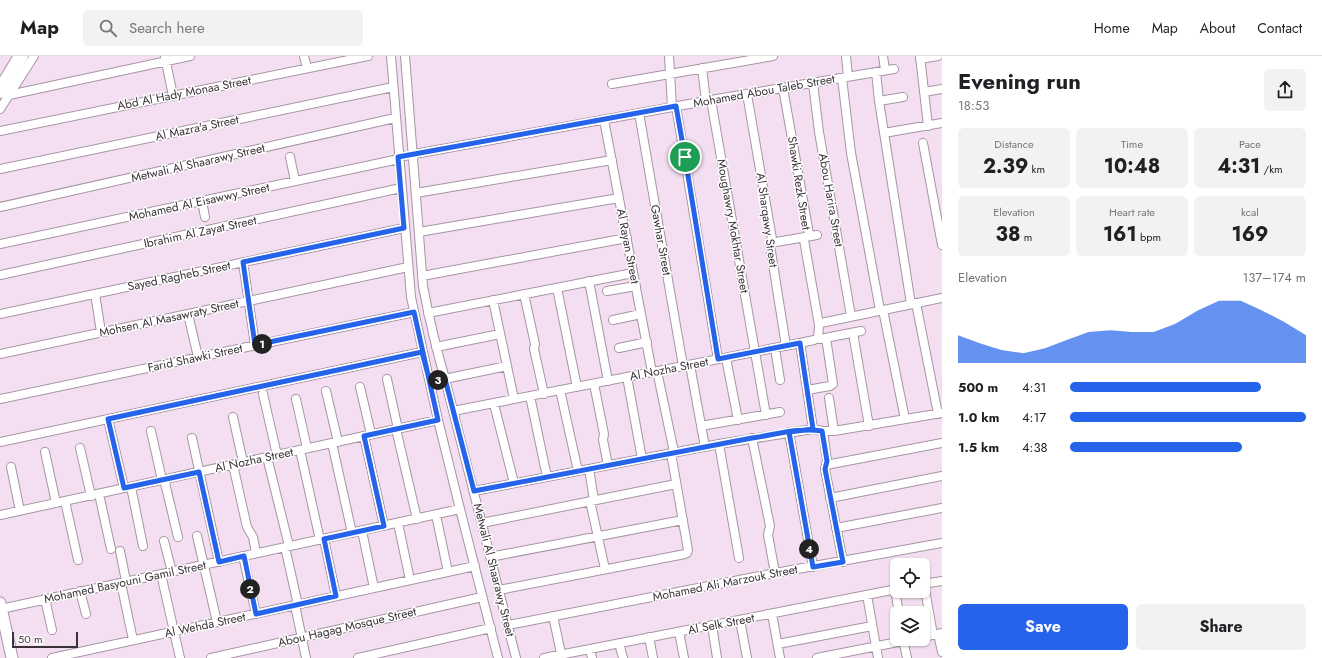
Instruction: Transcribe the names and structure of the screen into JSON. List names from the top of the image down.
{
  "streets": {
    "street": [
      "Mohamed Abou Taleb Street",
      "Abd Al Hady Monaa Street",
      "Al Mazra'a Street",
      "Metwali Al Shaarawy Street",
      "Shawki Rezk Street",
      "Abou Harira Street",
      "Mohamed Al Eisawwy Street",
      "Al Sharqawy Street",
      "Moughawry Mokhtar Street",
      "Ibrahim Al Zayat Street",
      "Gawhar Street",
      "Al Rayan Street",
      "Sayed Ragheb Street",
      "Mohsen Al Masawraty Street",
      "Farid Shawki Street",
      "Al Nozha Street",
      "Mohamed Basyouni Gamil Street",
      "Mohamed Ali Marzouk Street",
      "Al Selk Street",
      "Al Wehda Street",
      "Abou Hagag Mosque Street"
    ]
  },
  "crossings": [
    ["Mohamed Abou Taleb Street", "Metwali Al Shaarawy Street"],
    ["Mohamed Abou Taleb Street", "Shawki Rezk Street"],
    ["Mohamed Abou Taleb Street", "Abou Harira Street"],
    ["Mohamed Abou Taleb Street", "Mohamed Al Eisawwy Street"],
    ["Mohamed Abou Taleb Street", "Al Sharqawy Street"],
    ["Mohamed Abou Taleb Street", "Moughawry Mokhtar Street"],
    ["Mohamed Abou Taleb Street", "Gawhar Street"],
    ["Mohamed Abou Taleb Street", "Al Rayan Street"],
    ["Al Mazra'a Street", "Metwali Al Shaarawy Street"],
    ["Metwali Al Shaarawy Street", "Mohamed Al Eisawwy Street"],
    ["Metwali Al Shaarawy Street", "Ibrahim Al Zayat Street"],
    ["Metwali Al Shaarawy Street", "Sayed Ragheb Street"],
    ["Metwali Al Shaarawy Street", "Mohsen Al Masawraty Street"],
    ["Metwali Al Shaarawy Street", "Farid Shawki Street"],
    ["Metwali Al Shaarawy Street", "Al Nozha Street"],
    ["Metwali Al Shaarawy Street", "Mohamed Basyouni Gamil Street"],
    ["Metwali Al Shaarawy Street", "Mohamed Ali Marzouk Street"],
    ["Metwali Al Shaarawy Street", "Al Wehda Street"],
    ["Metwali Al Shaarawy Street", "Abou Hagag Mosque Street"],
    ["Al Sharqawy Street", "Al Nozha Street"],
    ["Moughawry Mokhtar Street", "Al Nozha Street"],
    ["Gawhar Street", "Al Nozha Street"],
    ["Al Rayan Street", "Al Nozha Street"]
  ],
  "scale_bar": "50 m",
  "page": {
    "header": "Map",
    "search": "Search here",
    "nav": [
      "Home",
      "Map",
      "About",
      "Contact"
    ],
    "heading": ["Evening run", "18:53"],
    "stats": [
      ["Distance", "2.39 km"],
      ["Time", "10:48"],
      ["Pace", "4:31 /km"],
      ["Elevation", "38 m"],
      ["Heart rate", "161 bpm"],
      ["kcal", "169"]
    ],
    "chart": ["Elevation", "137–174 m"],
    "pins": [
      "1",
      "3",
      "4",
      "2"
    ],
    "list": [
      {
        "name": "500 m",
        "note": "4:31"
      },
      {
        "name": "1.0 km",
        "note": "4:17"
      },
      {
        "name": "1.5 km",
        "note": "4:38"
      }
    ],
    "buttons": ["Save", "Share"],
    "scale": "50 m"
  }
}
